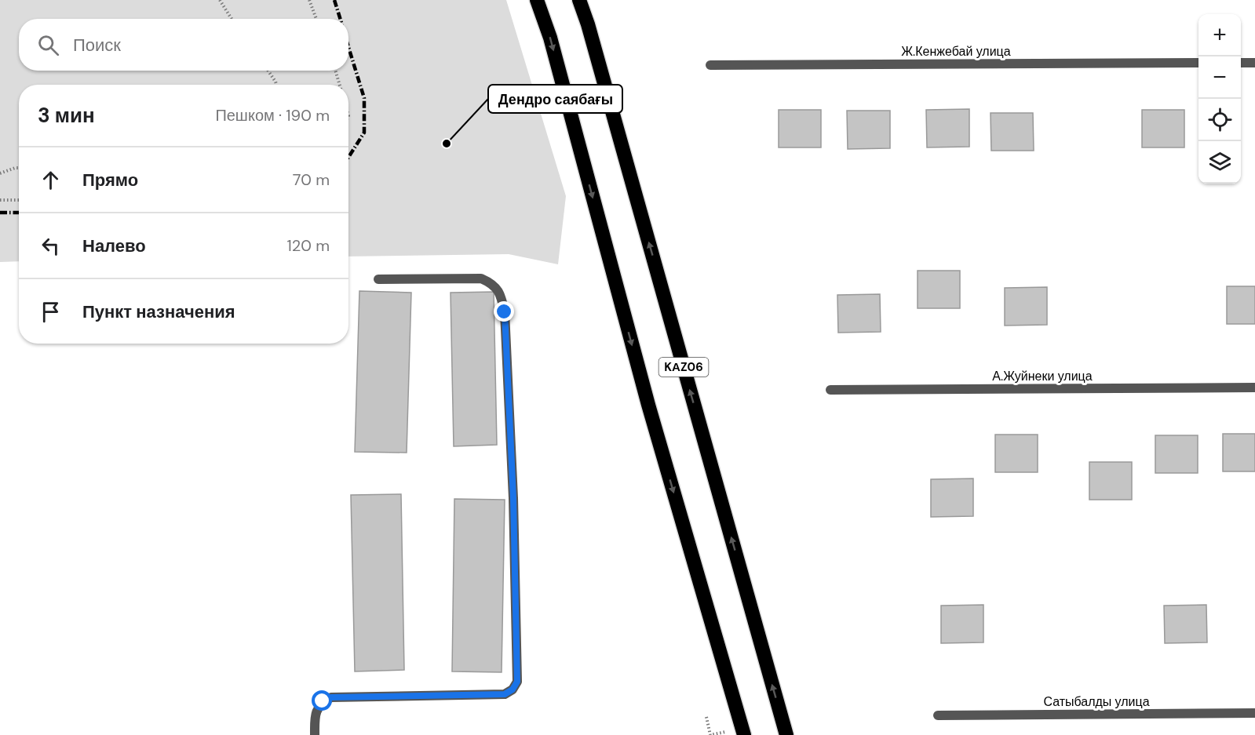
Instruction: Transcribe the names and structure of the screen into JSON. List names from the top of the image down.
{
  "streets": {
    "highway": ["KАZ06"],
    "street": ["Ж.Кенжебай улица", "А.Жуйнеки улица", "Сатыбалды улица"]
  },
  "places": ["Дендро саябағы"],
  "page": {
    "map_buttons": ["+", "−"],
    "search": "Поиск",
    "heading": ["3 мин", "Пешком · 190 m"],
    "list": [
      ["Прямо", "70 m"],
      ["Налево", "120 m"],
      "Пункт назначения"
    ]
  }
}
